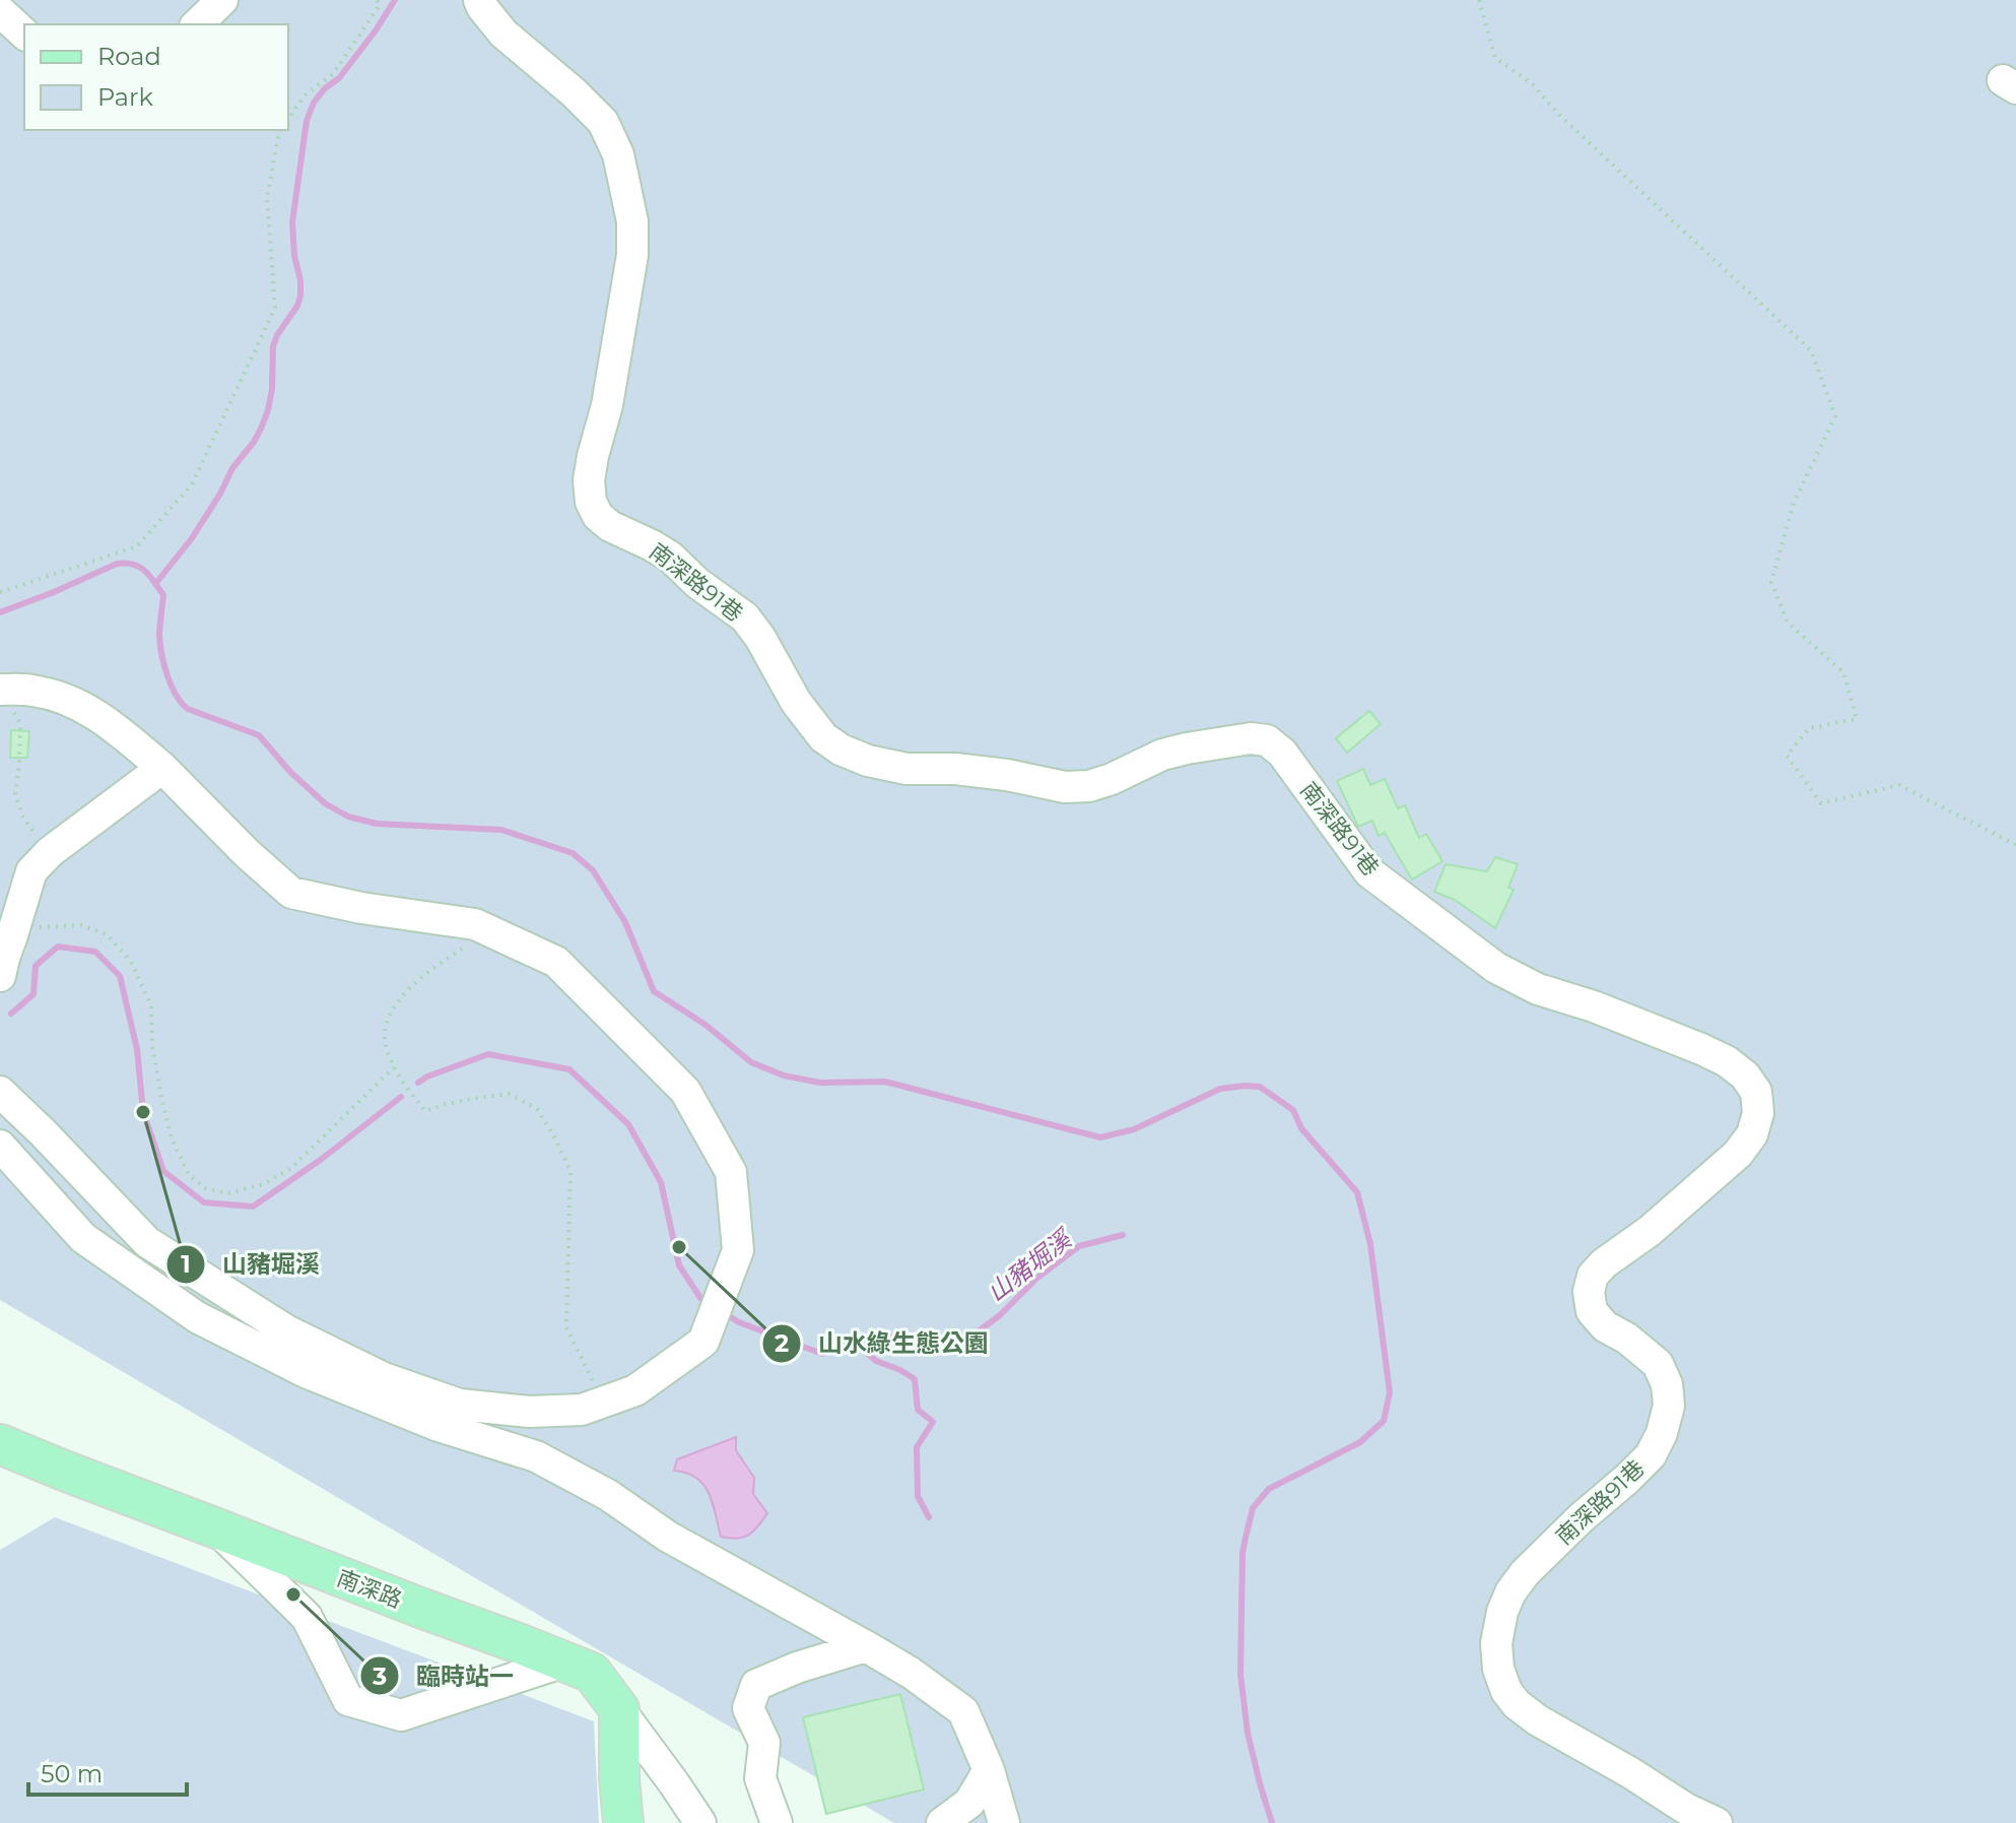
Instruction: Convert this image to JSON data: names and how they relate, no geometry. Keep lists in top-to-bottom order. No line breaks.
{"streets":{"main road":["南深路"],"street":["南深路91巷"]},"water":["山豬堀溪"],"places":["山豬堀溪","山水綠生態公園","臨時站一"],"legend":["Road","Park"],"scale_bar":"50 m"}
